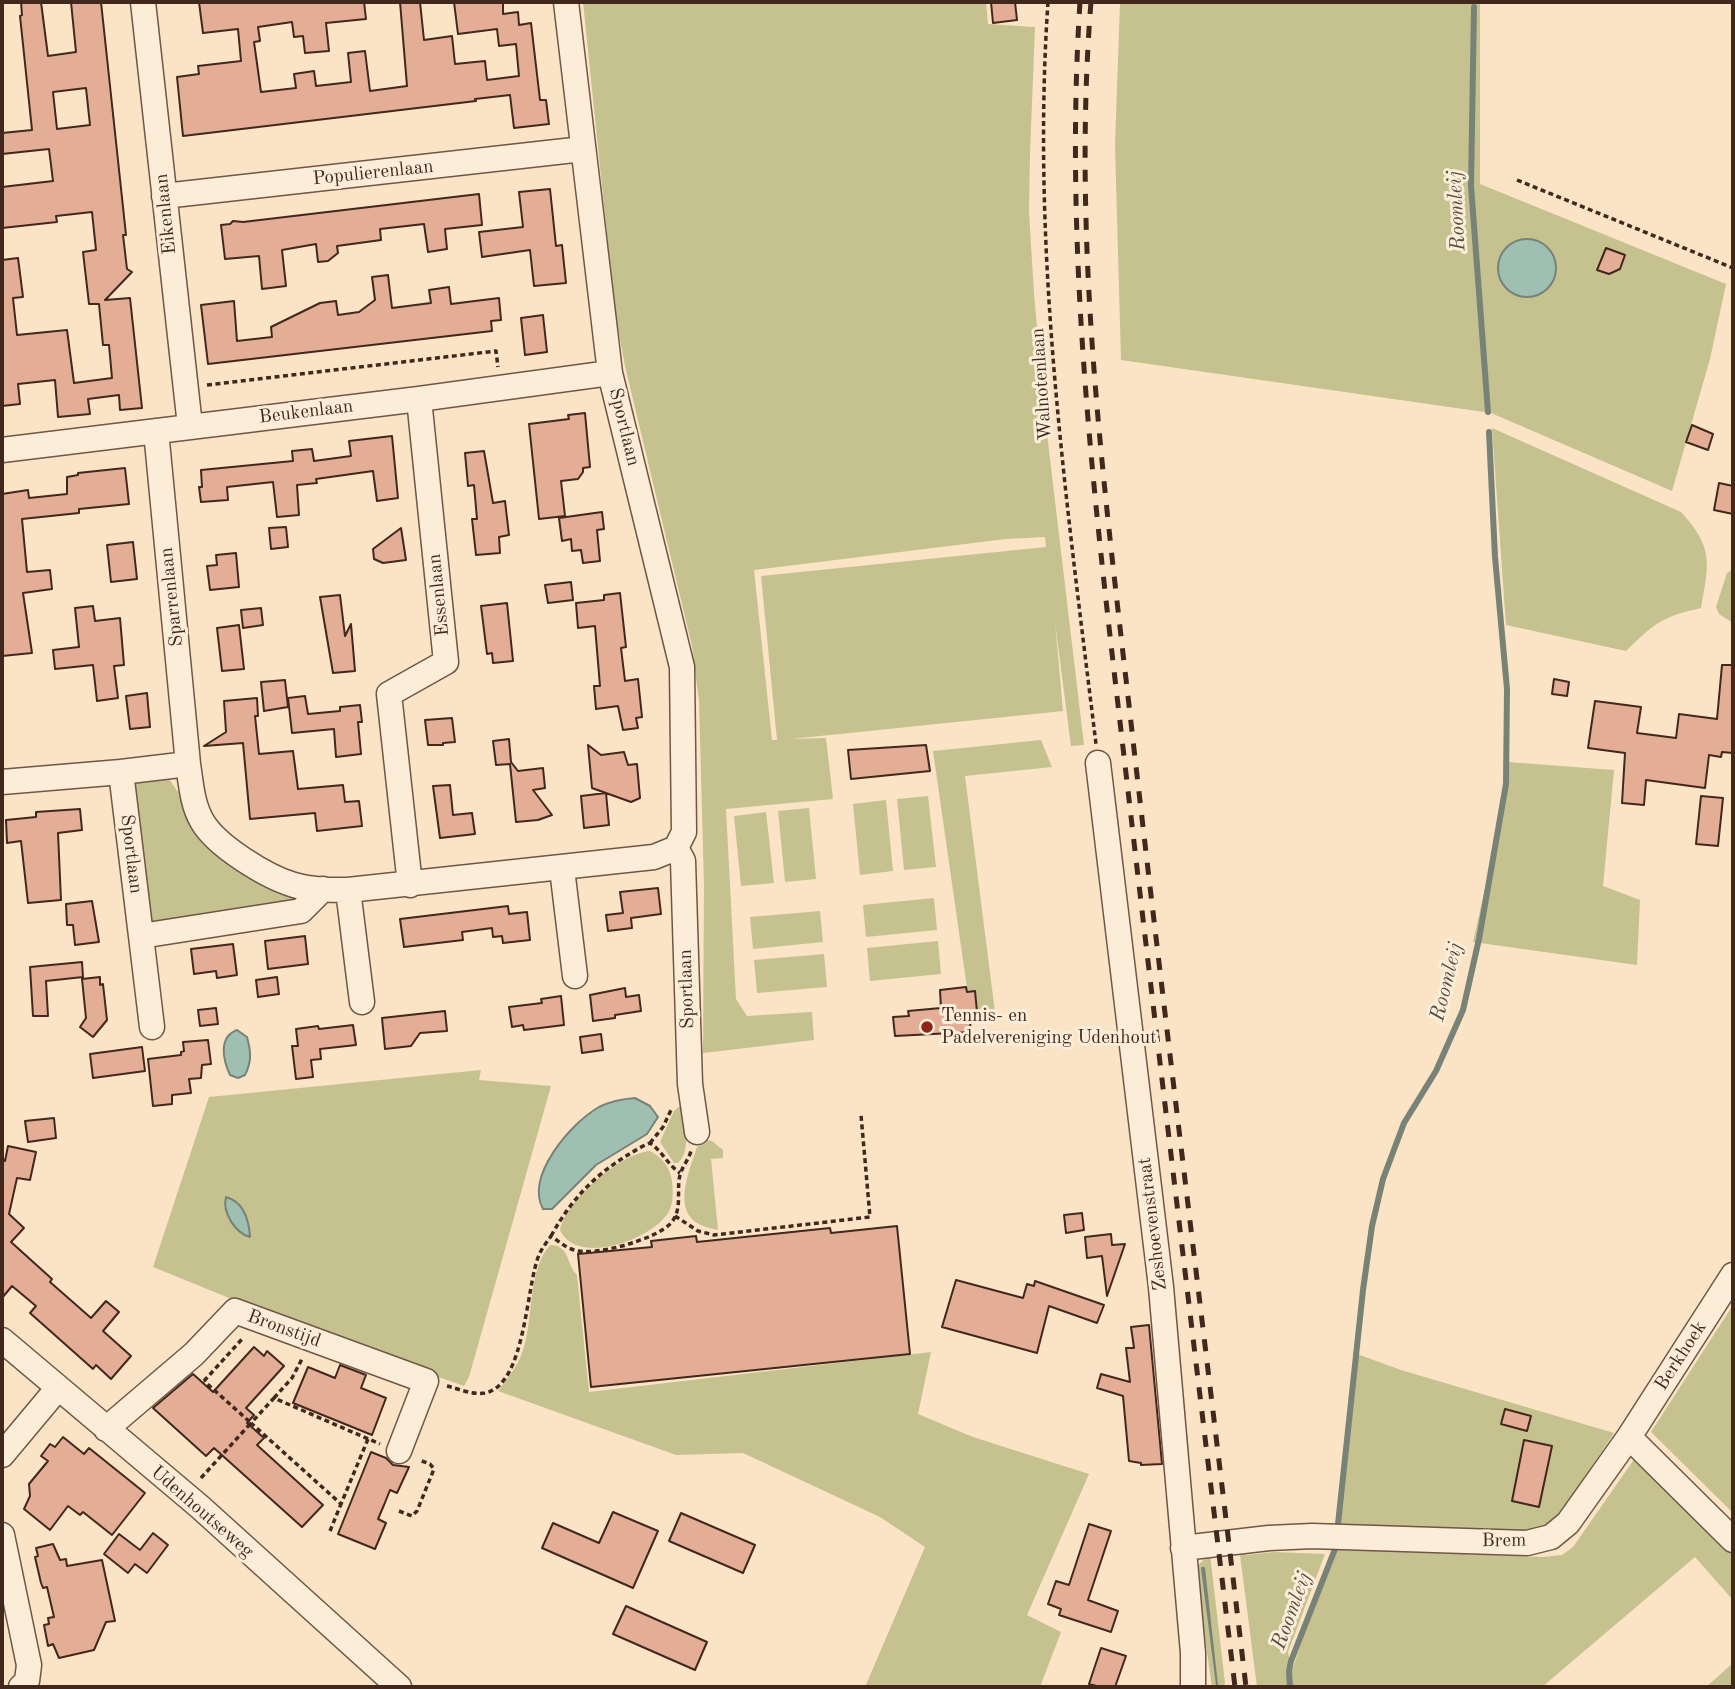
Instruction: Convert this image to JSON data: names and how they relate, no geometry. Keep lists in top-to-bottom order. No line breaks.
{"streets":{"street":["Populierenlaan","Eikenlaan","Beukenlaan","Sportlaan","Essenlaan","Sparrenlaan","Zeshoevenstraat","Bronstijd","Berkhoek","Udenhoutseweg","Brem"],"path":["Walnotenlaan"]},"crossings":[["Populierenlaan","Eikenlaan"],["Populierenlaan","Sportlaan"],["Eikenlaan","Beukenlaan"],["Walnotenlaan","Zeshoevenstraat"],["Beukenlaan","Sportlaan"],["Beukenlaan","Essenlaan"],["Beukenlaan","Sparrenlaan"],["Zeshoevenstraat","Brem"],["Bronstijd","Udenhoutseweg"],["Berkhoek","Brem"]],"water":["Roomleij"],"places":["Tennis- en Padelvereniging Udenhout"]}
